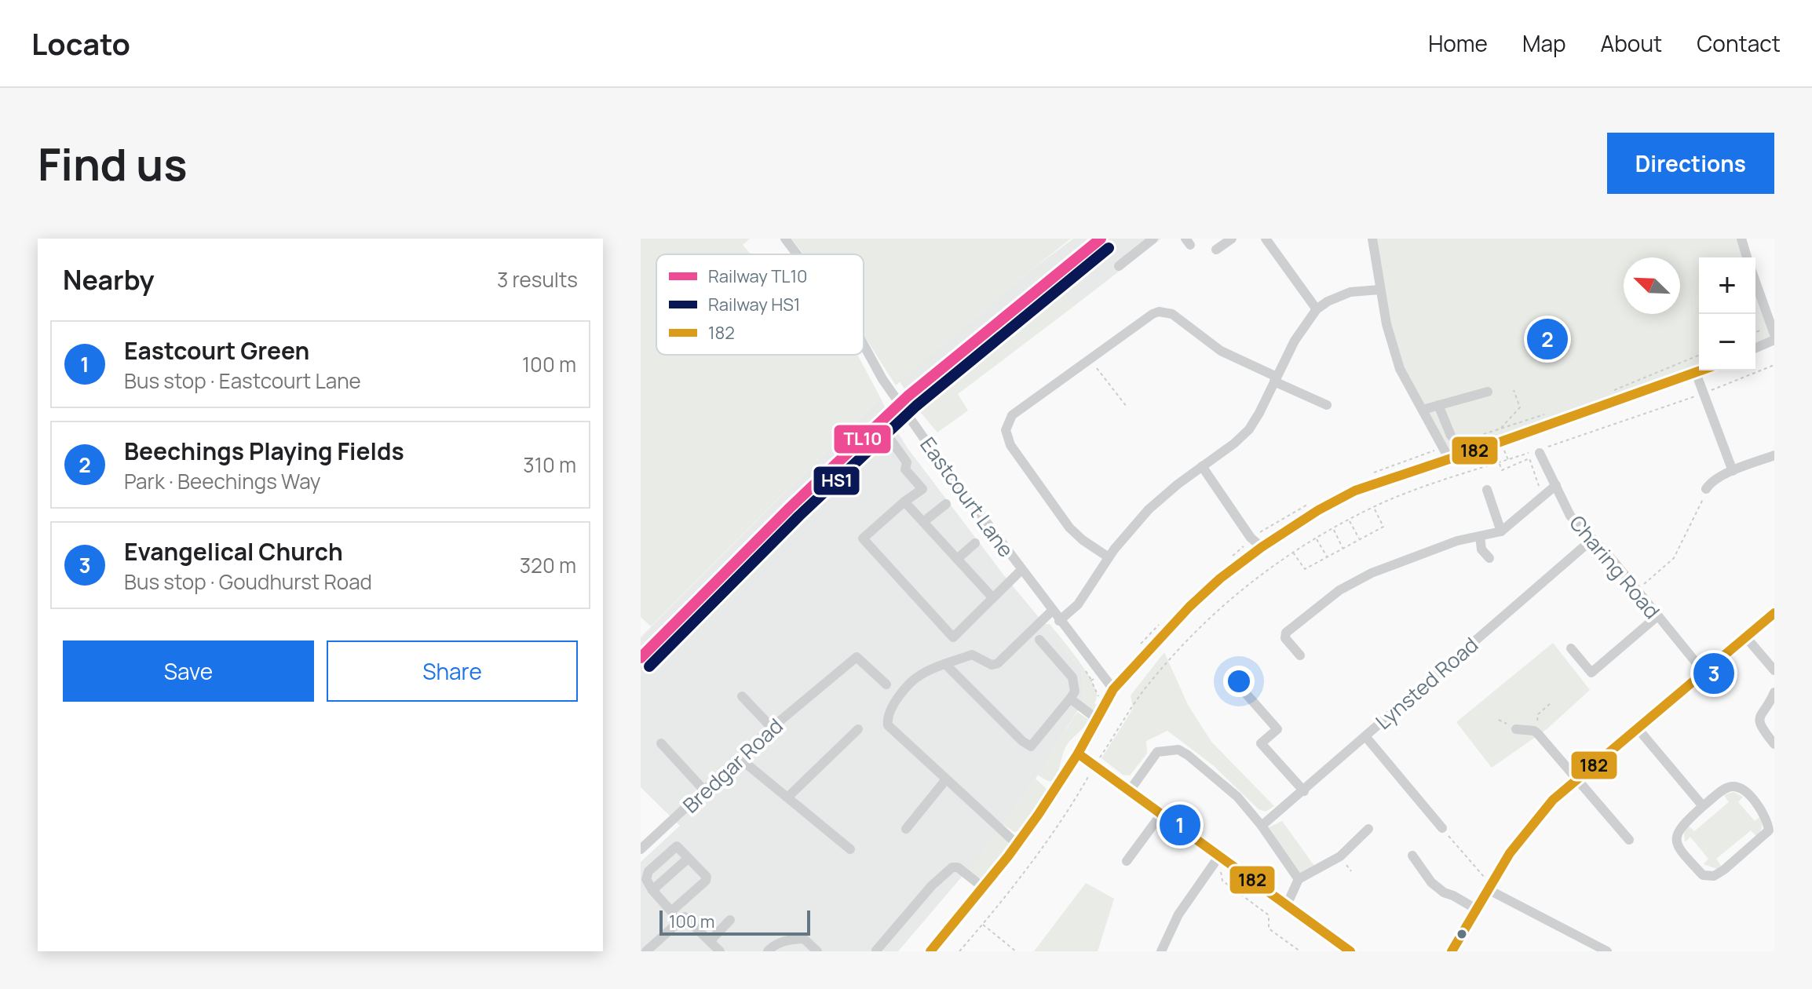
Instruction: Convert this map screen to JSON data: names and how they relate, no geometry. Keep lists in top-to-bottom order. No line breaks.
{"streets":{"street":["Eastcourt Lane","Charing Road","Lynsted Road","Bredgar Road"]},"crossings":[["Charing Road","Lynsted Road"]],"lines":["rail line TL10","rail line HS1","transit line 182"],"legend":["Railway TL10","Railway HS1","182"],"scale_bar":"100 m","north":"top left","page":{"header":"Locato","nav":["Home","Map","About","Contact"],"buttons":["Directions",["Save","Share"]],"title":"Find us","heading":["Nearby","3 results"],"map_buttons":["+","−"],"pins":["2","3","1"],"list":[{"mark":"1","name":"Eastcourt Green","note":"Bus stop · Eastcourt Lane","value":"100 m"},{"mark":"2","name":"Beechings Playing Fields","note":"Park · Beechings Way","value":"310 m"},{"mark":"3","name":"Evangelical Church","note":"Bus stop · Goudhurst Road","value":"320 m"}],"scale":"100 m"}}
